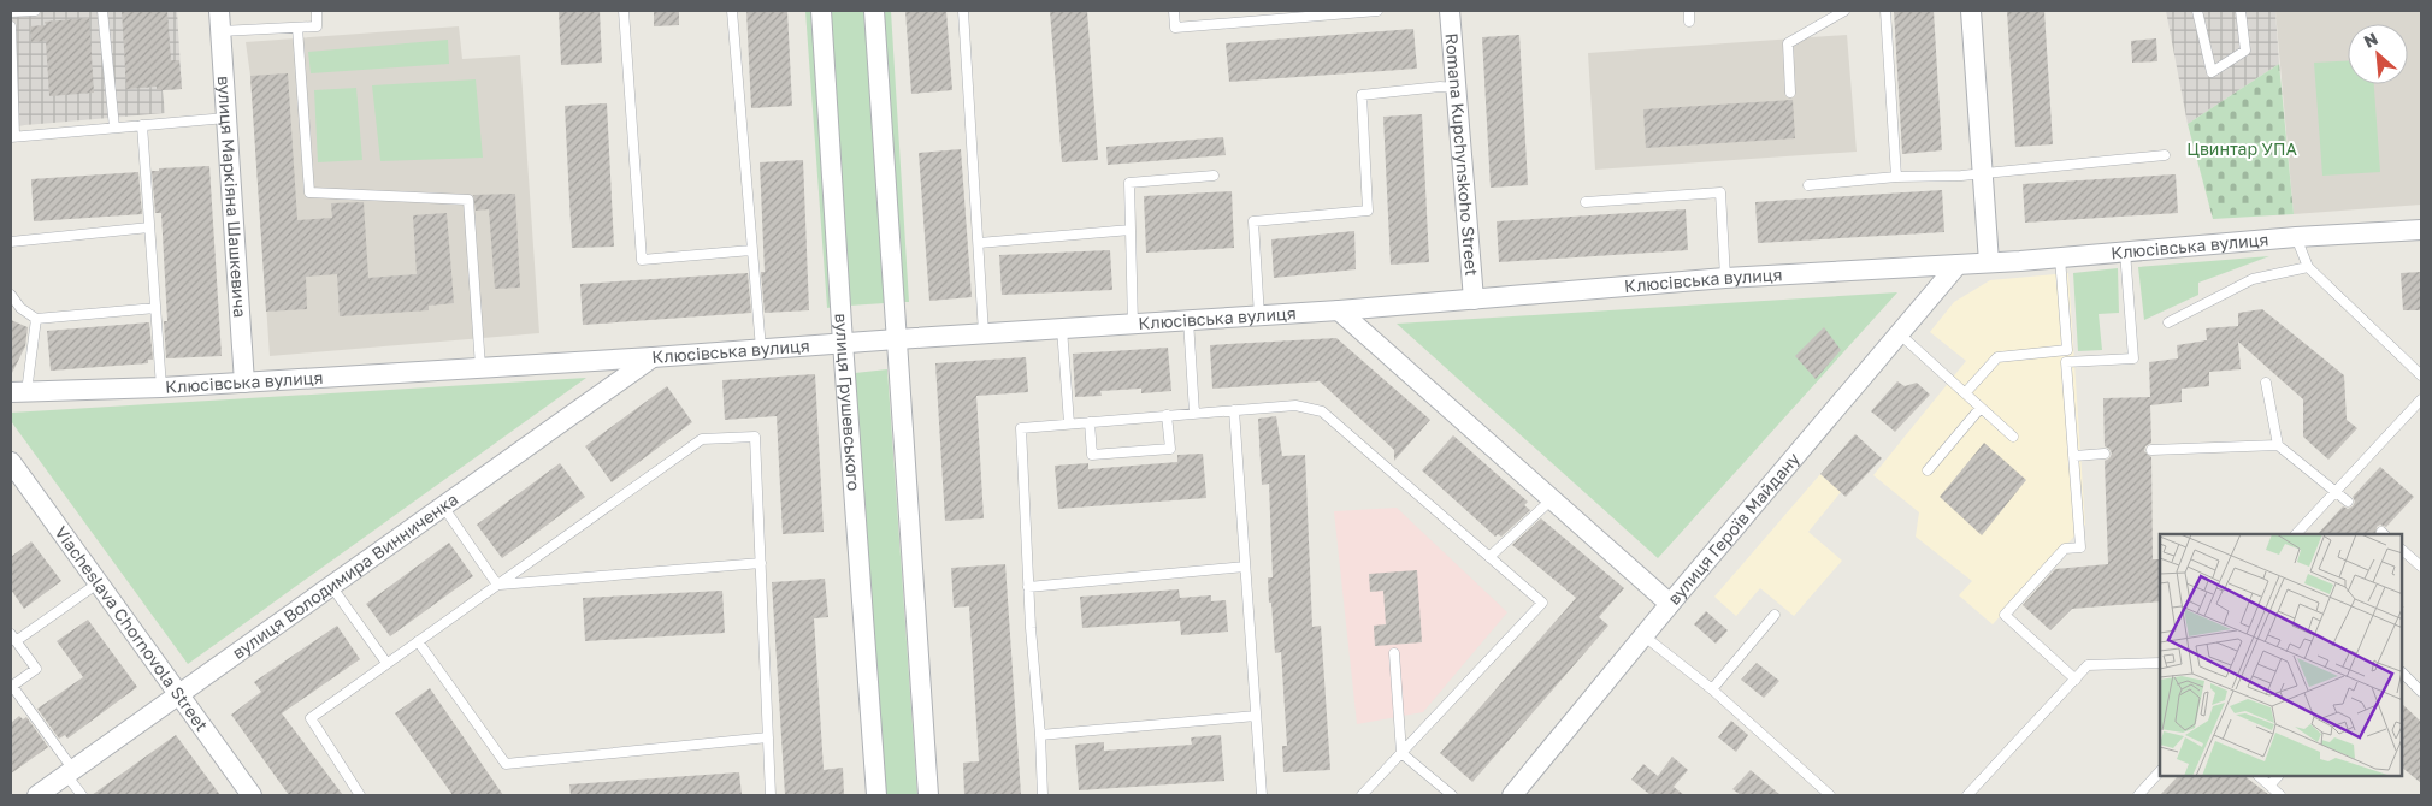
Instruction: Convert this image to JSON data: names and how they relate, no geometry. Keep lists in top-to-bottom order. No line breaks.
{"streets":{"street":["Romana Kupchynskoho Street","вулиця Маркіяна Шашкевича","Клюсівська вулиця","вулиця Грушевського","вулиця Героїв Майдану","вулиця Володимира Винниченка","Viacheslava Chornovola Street"]},"crossings":[["Romana Kupchynskoho Street","Клюсівська вулиця"],["вулиця Маркіяна Шашкевича","Клюсівська вулиця"],["Клюсівська вулиця","вулиця Грушевського"],["Клюсівська вулиця","вулиця Героїв Майдану"],["Клюсівська вулиця","вулиця Володимира Винниченка"],["вулиця Володимира Винниченка","Viacheslava Chornovola Street"]],"parks":["Цвинтар УПА"],"north":"top left"}
